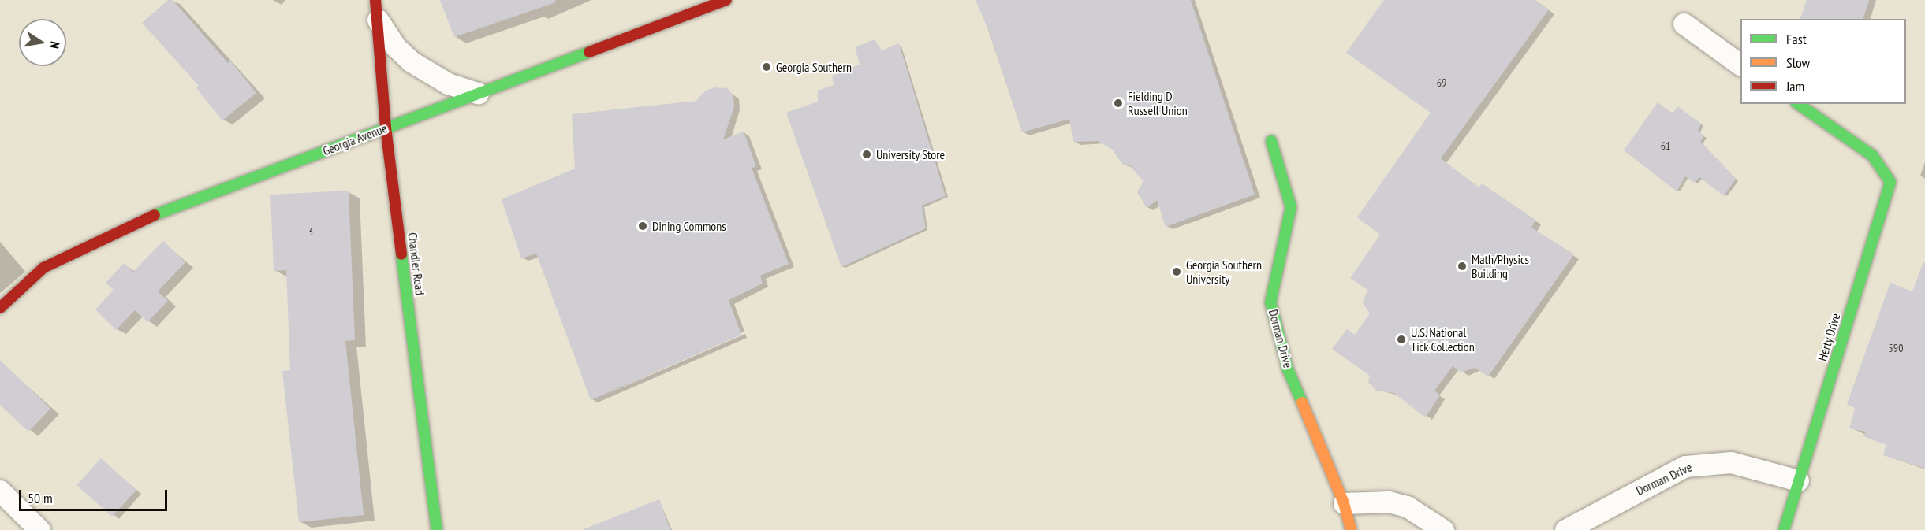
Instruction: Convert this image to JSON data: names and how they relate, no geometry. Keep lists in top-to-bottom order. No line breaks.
{"streets":{"street":["Georgia Avenue","Chandler Road","Herty Drive","Dorman Drive"]},"crossings":[["Georgia Avenue","Chandler Road"],["Herty Drive","Dorman Drive"]],"places":["Georgia Southern","Fielding D Russell Union","University Store","Dining Commons","Math/Physics Building","Georgia Southern University","U.S. National Tick Collection"],"house_numbers":["69","61","3","590"],"legend":["Fast","Slow","Jam"],"scale_bar":"50 m","north":"right"}
